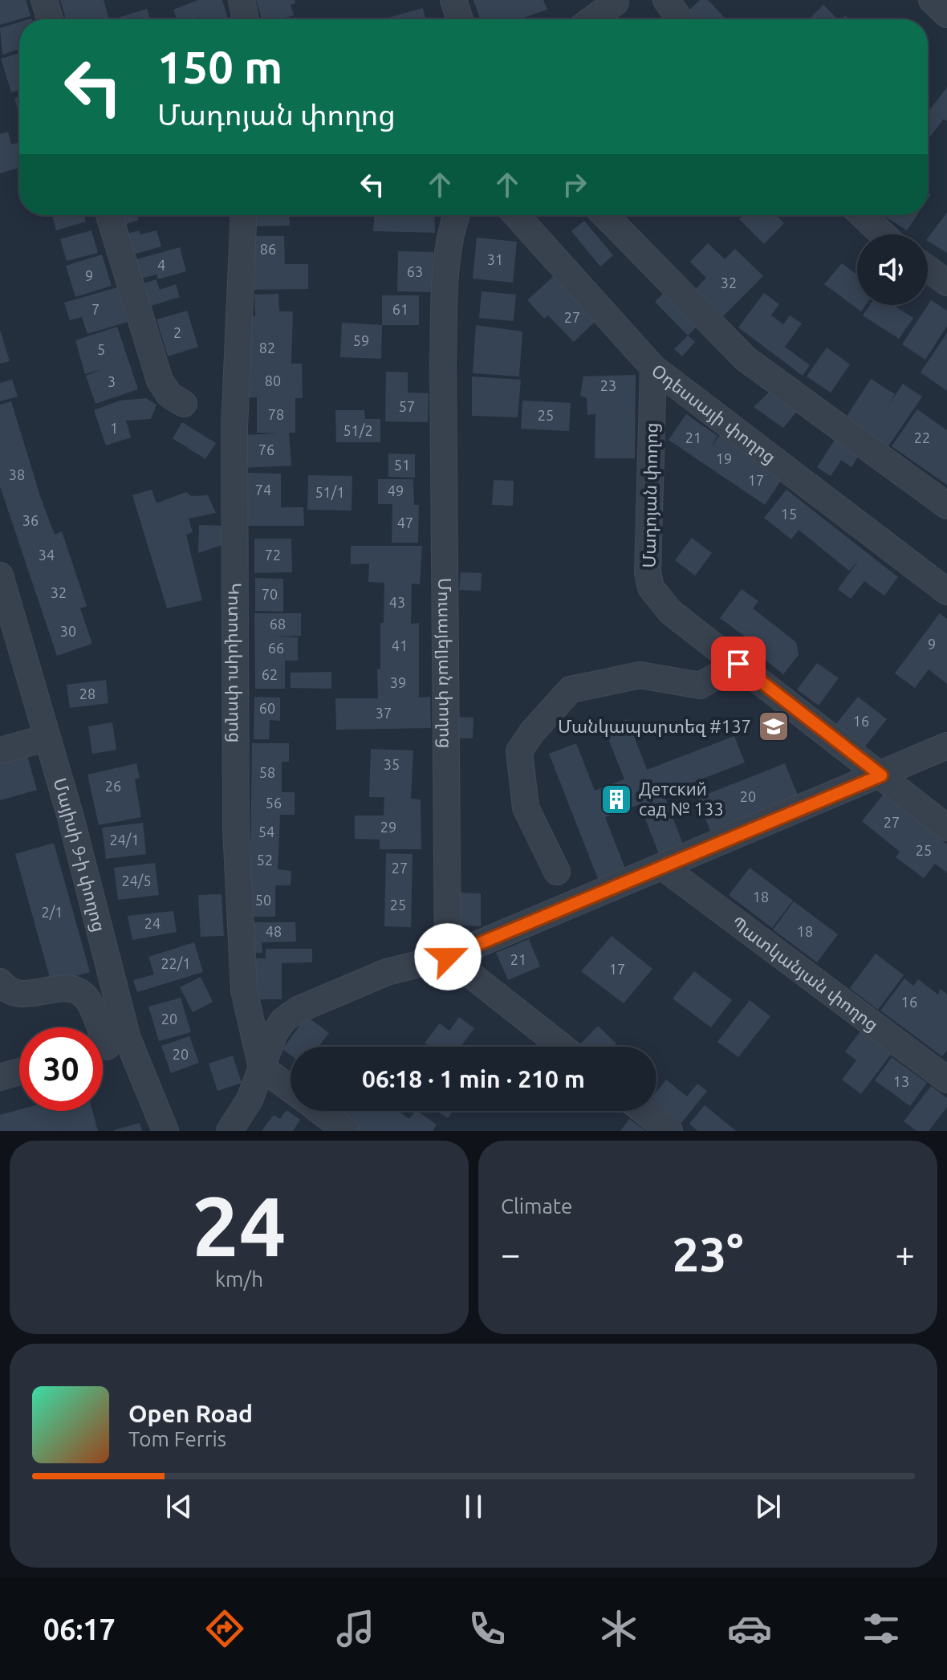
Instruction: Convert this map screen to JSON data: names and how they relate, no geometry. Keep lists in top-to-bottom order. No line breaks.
{"streets":{"street":["Օդեսսայի փողոց","Մադոյան փողոց","Կոտովսկու փողոց","Մուսայելյան փողոց","Մայիսի 9-ի փողոց","Պատկանյան փողոց"]},"crossings":[["Օդեսսայի փողոց","Մադոյան փողոց"]],"places":{"school or university":["Մանկապարտեզ #137"],"building":["Детский сад № 133"]},"house_numbers":["86","31","4","63","9","32","7","61","27","2","59","82","5","80","3","23","57","78","25","1","51/2","21","22","76","19","51","38","17","74","49","51/1","15","36","47","34","72","32","70","43","68","30","9","41","66","62","39","28","60","37","16","35","58","26","20","56","27","29","54","24/1","25","52","27","24/5","18","50","25","2/1","24","48","18","21","22/1","17","16","20","20","13"],"page":{"turn":["150 m","Մադոյան փողոց"],"limit":"30","trip":"06:18 · 1 min · 210 m","tile":[["24","km/h"],"Climate"],"heat":["−","23°","+"],"song":["Open Road","Tom Ferris"],"tabs":"06:17"}}
